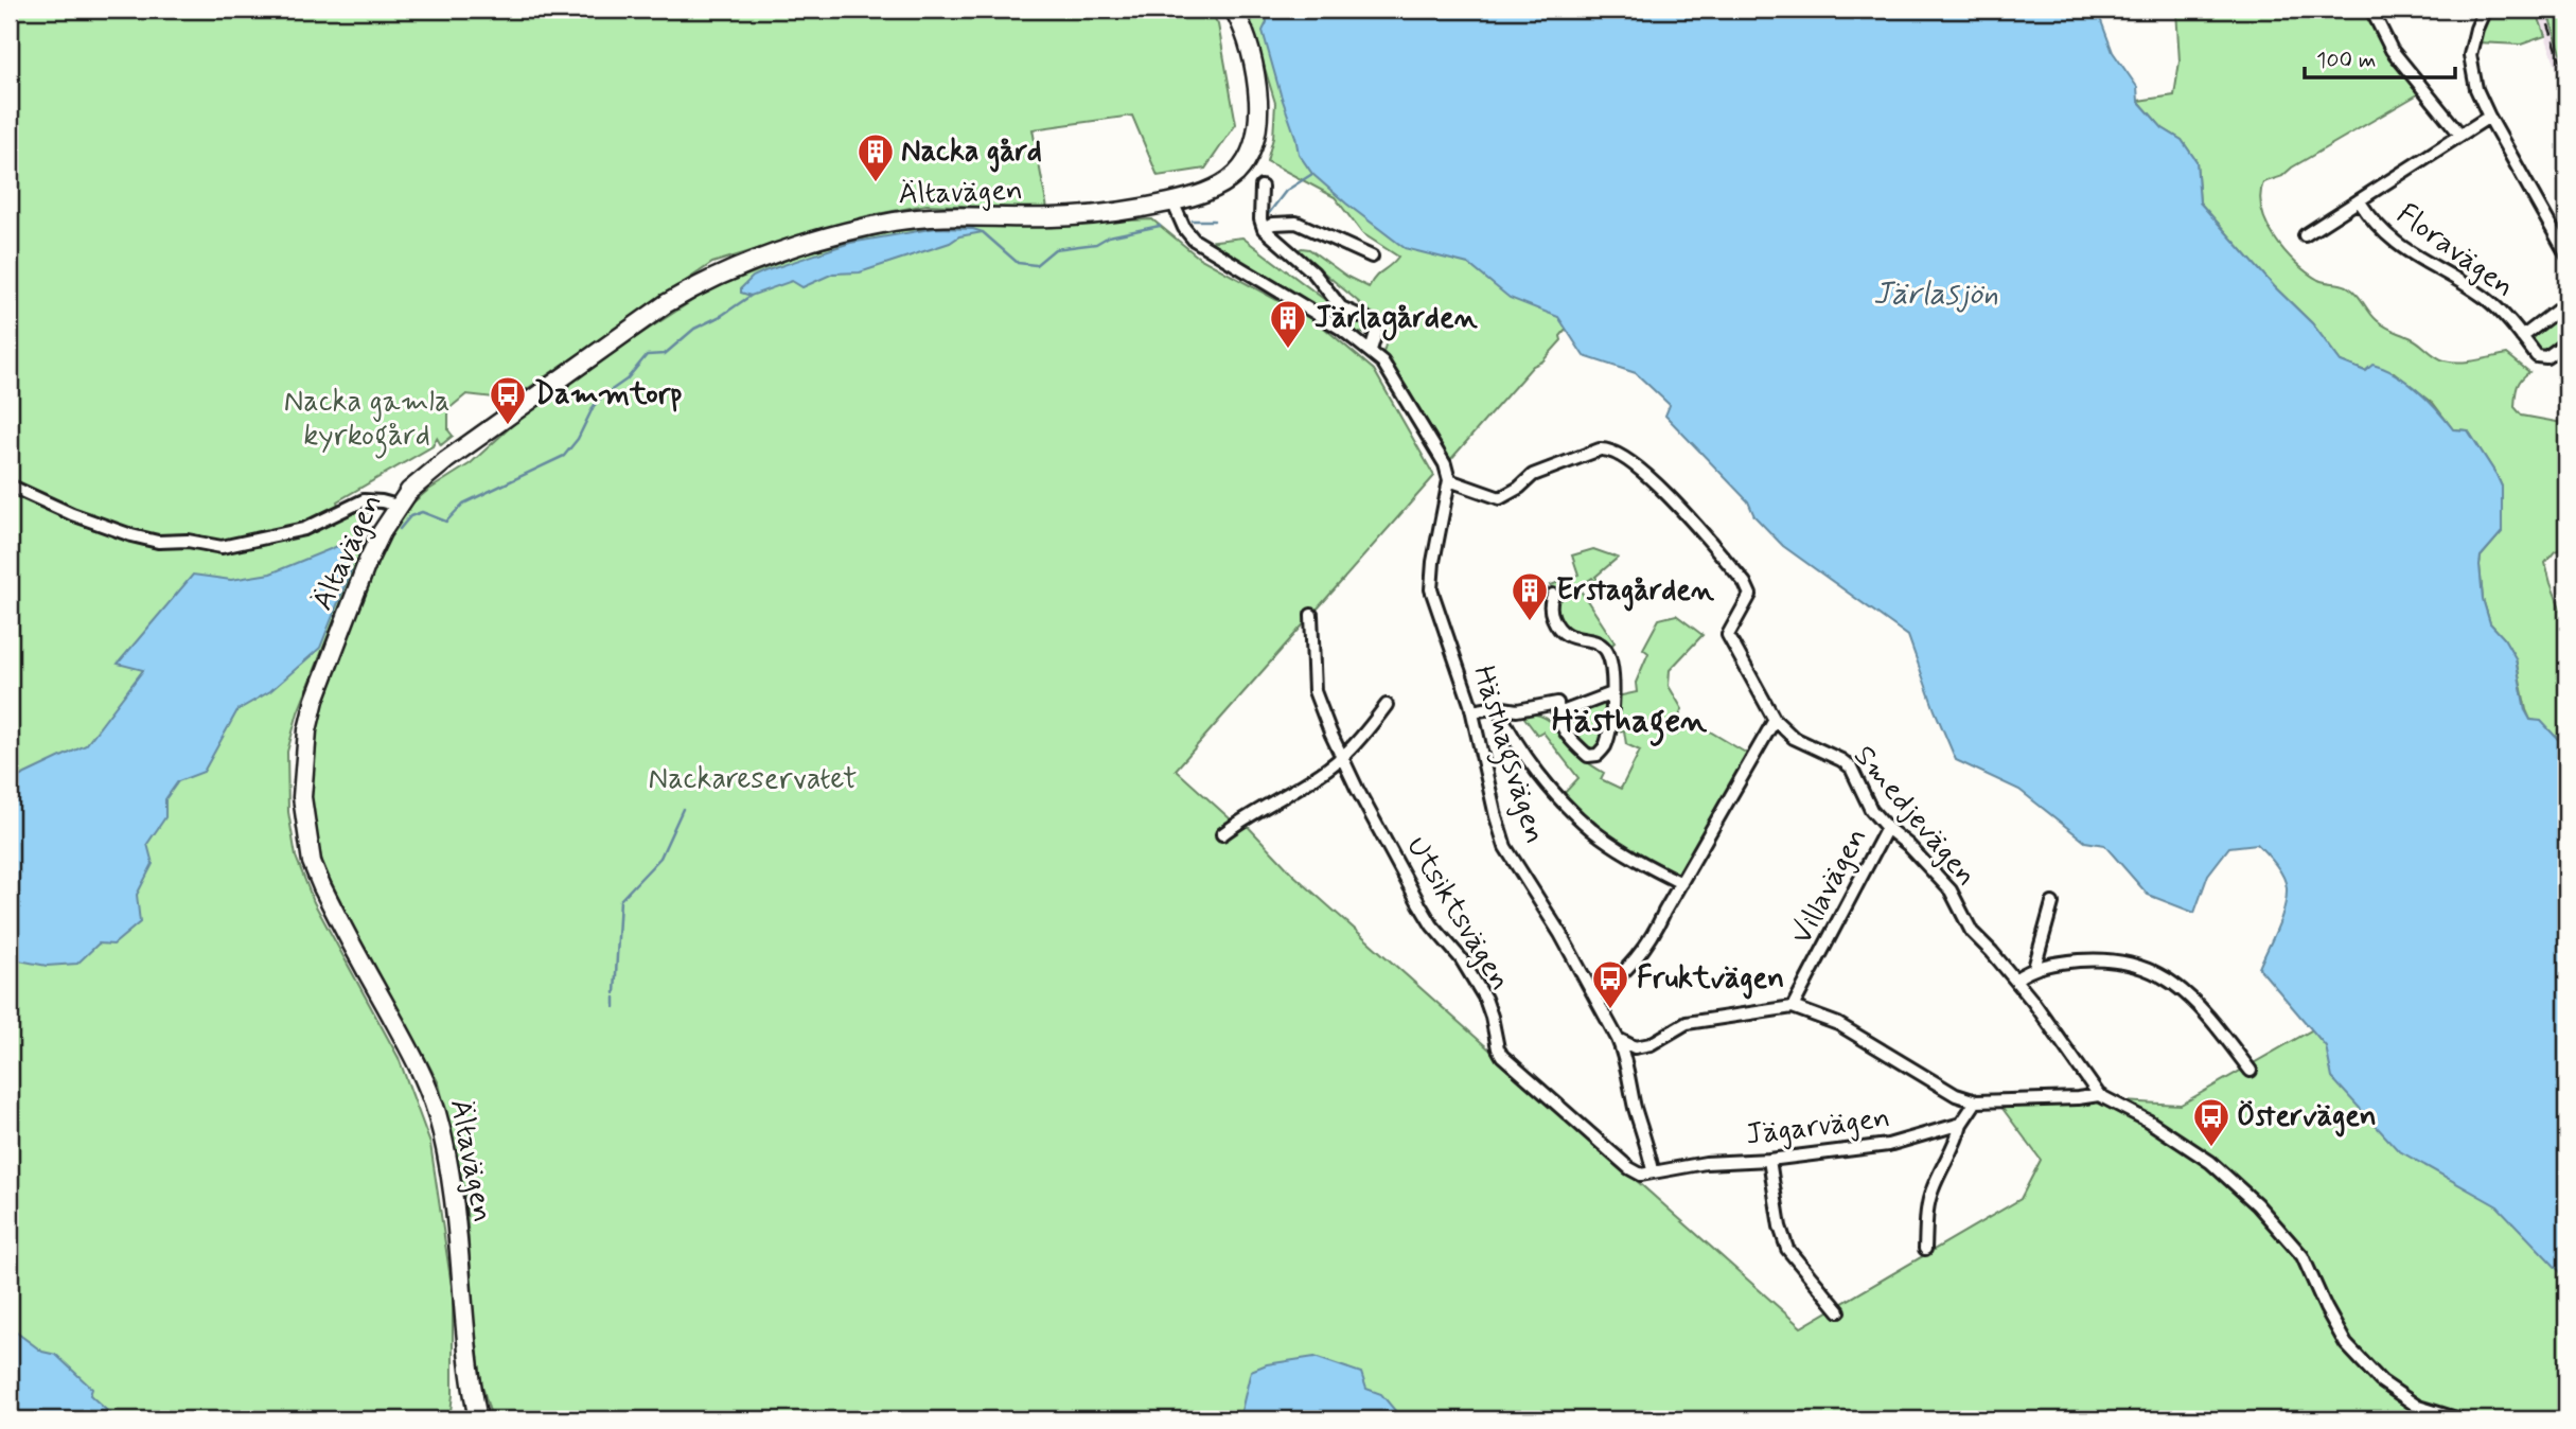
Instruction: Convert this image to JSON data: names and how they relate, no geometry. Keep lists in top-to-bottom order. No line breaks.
{"streets":{"main road":["Ältavägen"],"street":["Floravägen","Hästhagsvägen","Smedjevägen","Villavägen","Utsiktsvägen","Jägarvägen"]},"crossings":[["Hästhagsvägen","Smedjevägen"],["Hästhagsvägen","Utsiktsvägen"],["Hästhagsvägen","Jägarvägen"],["Smedjevägen","Villavägen"],["Utsiktsvägen","Jägarvägen"]],"districts":["Hästhagen"],"water":["Järlasjön"],"parks":["Nacka gamla kyrkogård","Nackareservatet"],"places":{"building":["Nacka gård","Järlagården","Erstagården"],"bus stop":["Dammtorp","Fruktvägen","Östervägen"]},"scale_bar":"100 m"}
